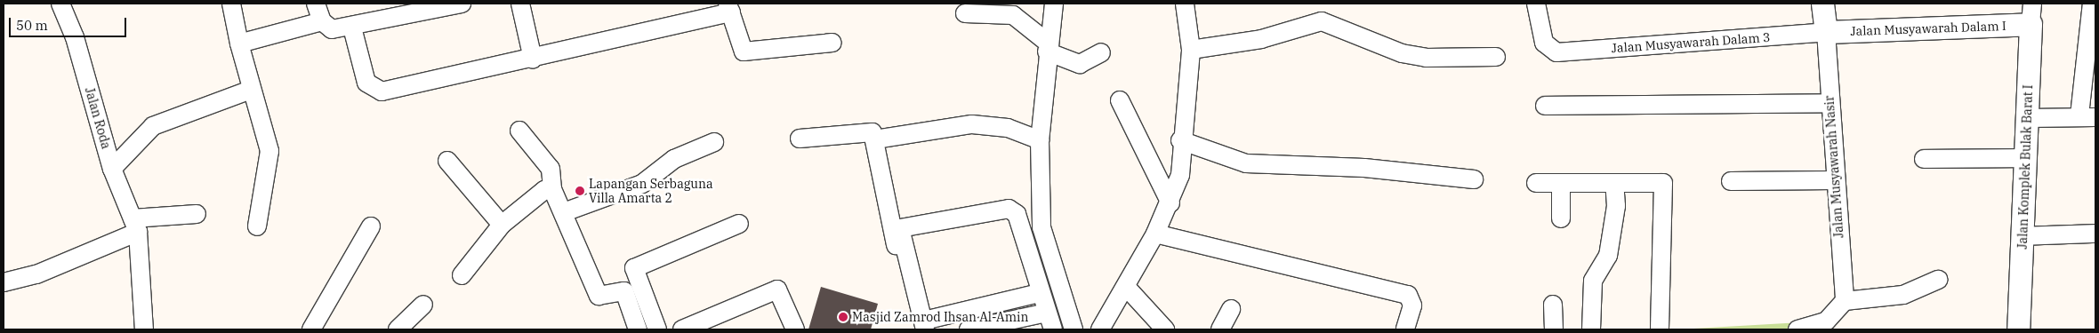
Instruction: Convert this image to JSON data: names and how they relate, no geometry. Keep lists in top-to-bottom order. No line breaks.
{"streets":{"street":["Jalan Musyawarah Dalam I","Jalan Musyawarah Dalam 3","Jalan Roda","Jalan Musyawarah Nasir","Jalan Komplek Bulak Barat I"]},"crossings":[["Jalan Musyawarah Dalam I","Jalan Musyawarah Dalam 3"],["Jalan Musyawarah Dalam I","Jalan Musyawarah Nasir"],["Jalan Musyawarah Dalam I","Jalan Komplek Bulak Barat I"],["Jalan Musyawarah Dalam 3","Jalan Musyawarah Nasir"]],"places":["Lapangan Serbaguna Villa Amarta 2","Masjid Zamrod Ihsan Al-Amin"],"scale_bar":"50 m"}
